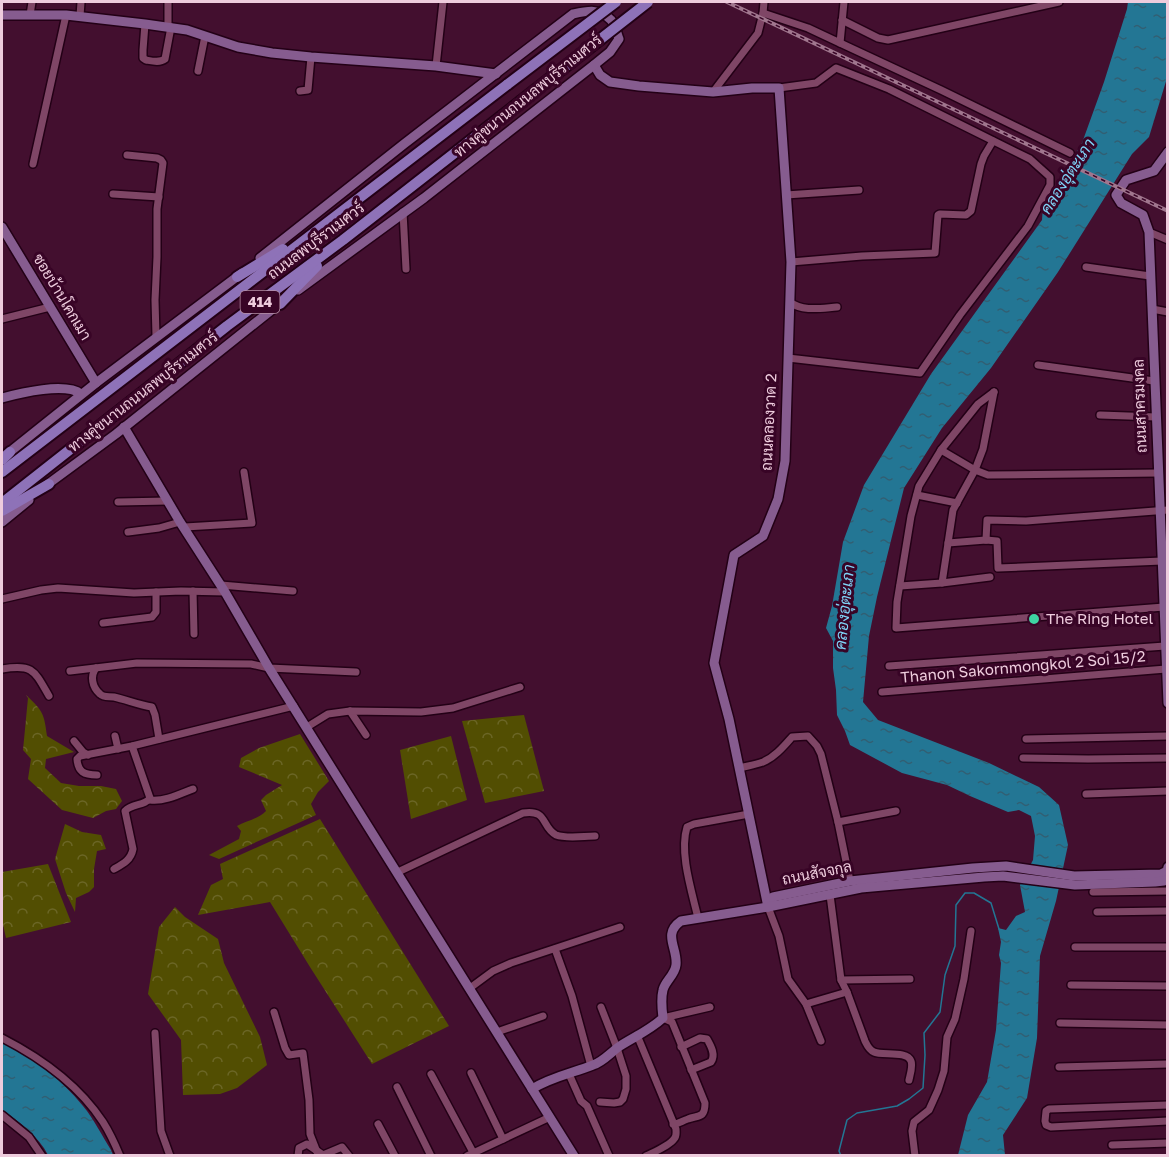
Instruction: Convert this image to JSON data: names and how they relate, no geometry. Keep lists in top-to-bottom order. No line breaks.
{"streets":{"main road":["ถนนลพบุรีราเมศวร์","414"],"street":["ทางคู่ขนานถนนลพบุรีราเมศวร์","ซอยบ้านโคกเมา","ถนนสาครมงคล","ถนนคลองวาด 2","Thanon Sakornmongkol 2 Soi 15/2","ถนนสัจจกุล"]},"crossings":[["ทางคู่ขนานถนนลพบุรีราเมศวร์","ซอยบ้านโคกเมา"],["ถนนสาครมงคล","Thanon Sakornmongkol 2 Soi 15/2"],["ถนนคลองวาด 2","ถนนสัจจกุล"]],"water":["คลองอุ่ตะเภา"],"places":["The Ring Hotel"]}
